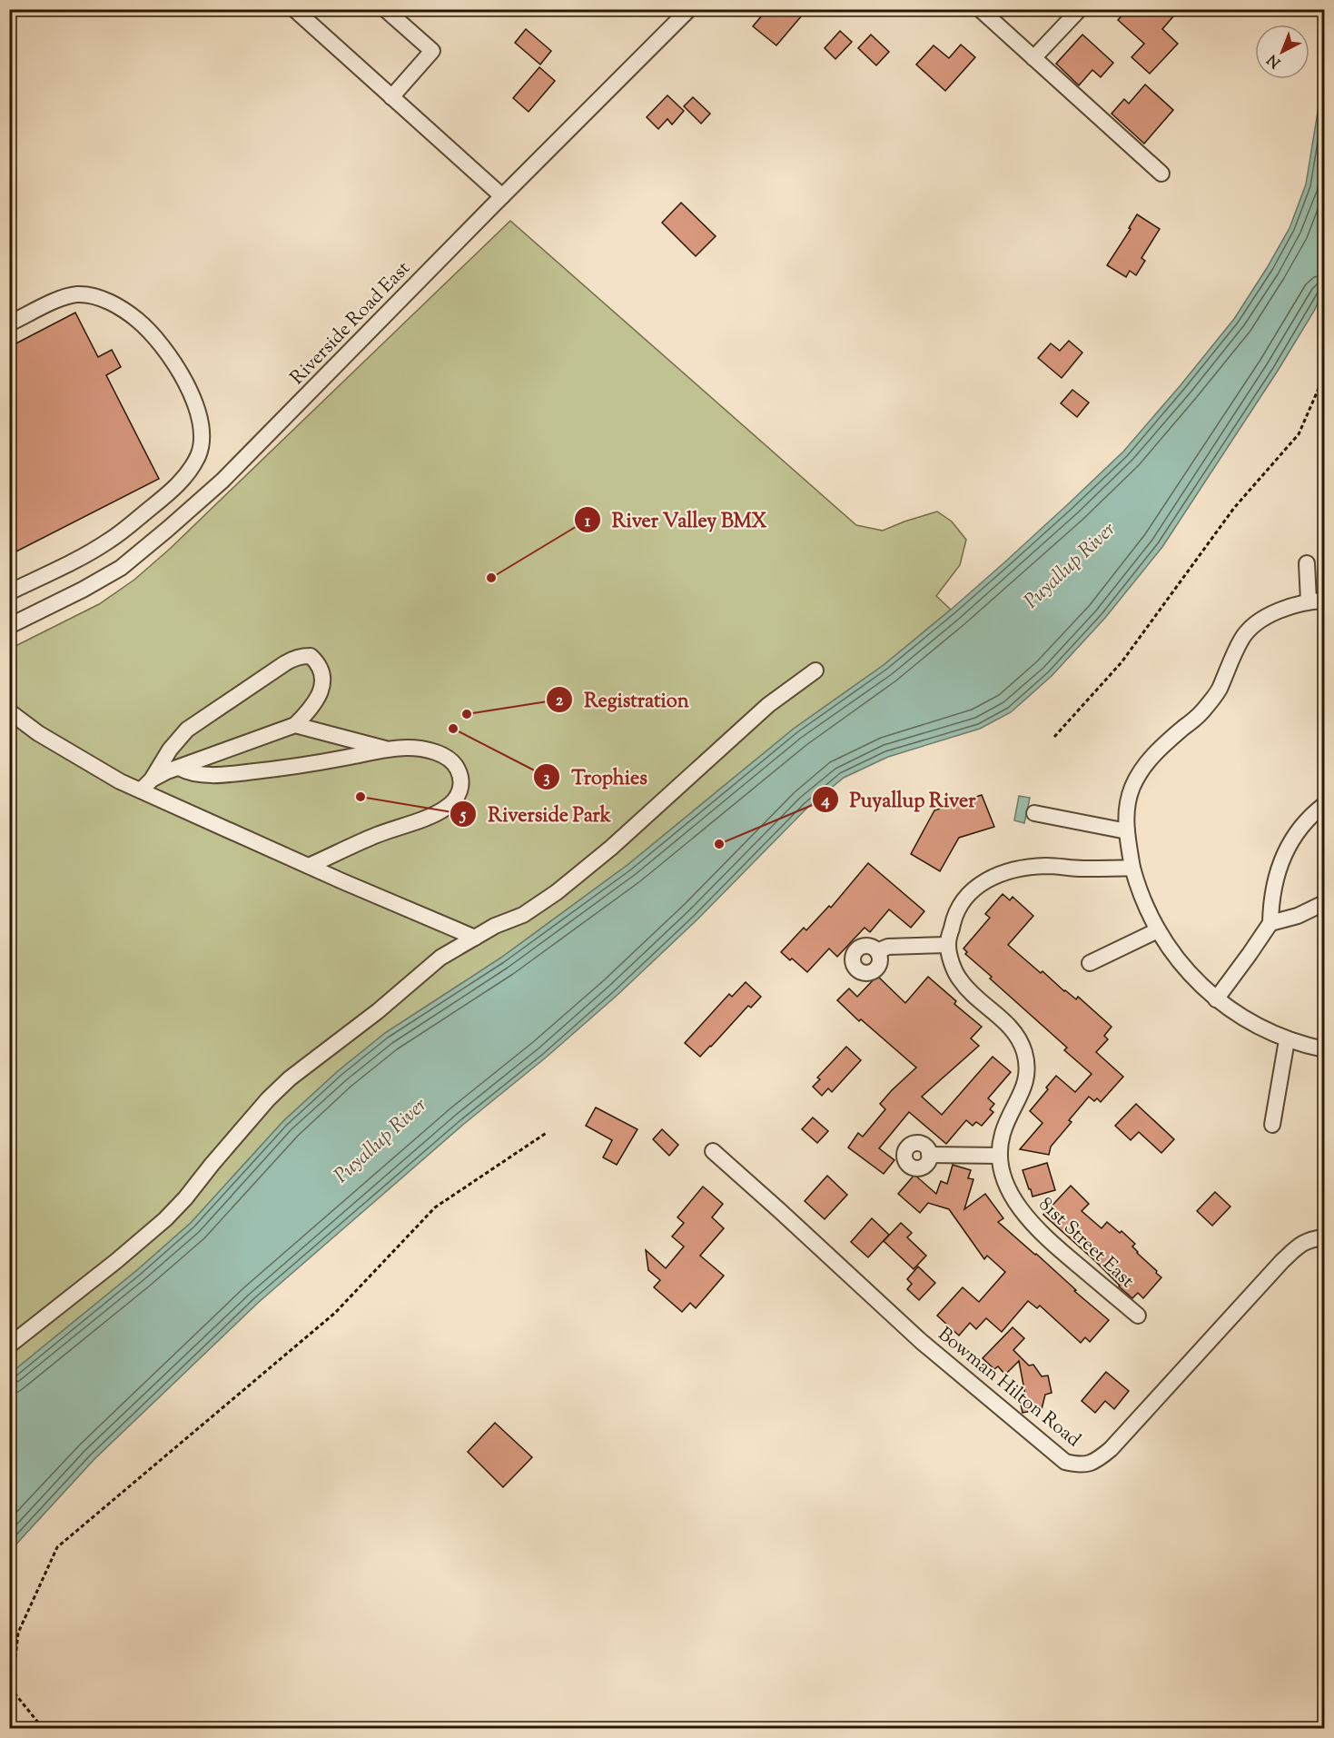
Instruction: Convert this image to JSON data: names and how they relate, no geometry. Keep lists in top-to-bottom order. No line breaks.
{"streets":{"street":["Riverside Road East","81st Street East","Bowman Hilton Road"]},"water":["Puyallup River"],"places":["River Valley BMX","Registration","Trophies","Riverside Park","Puyallup River"],"north":"bottom left"}
